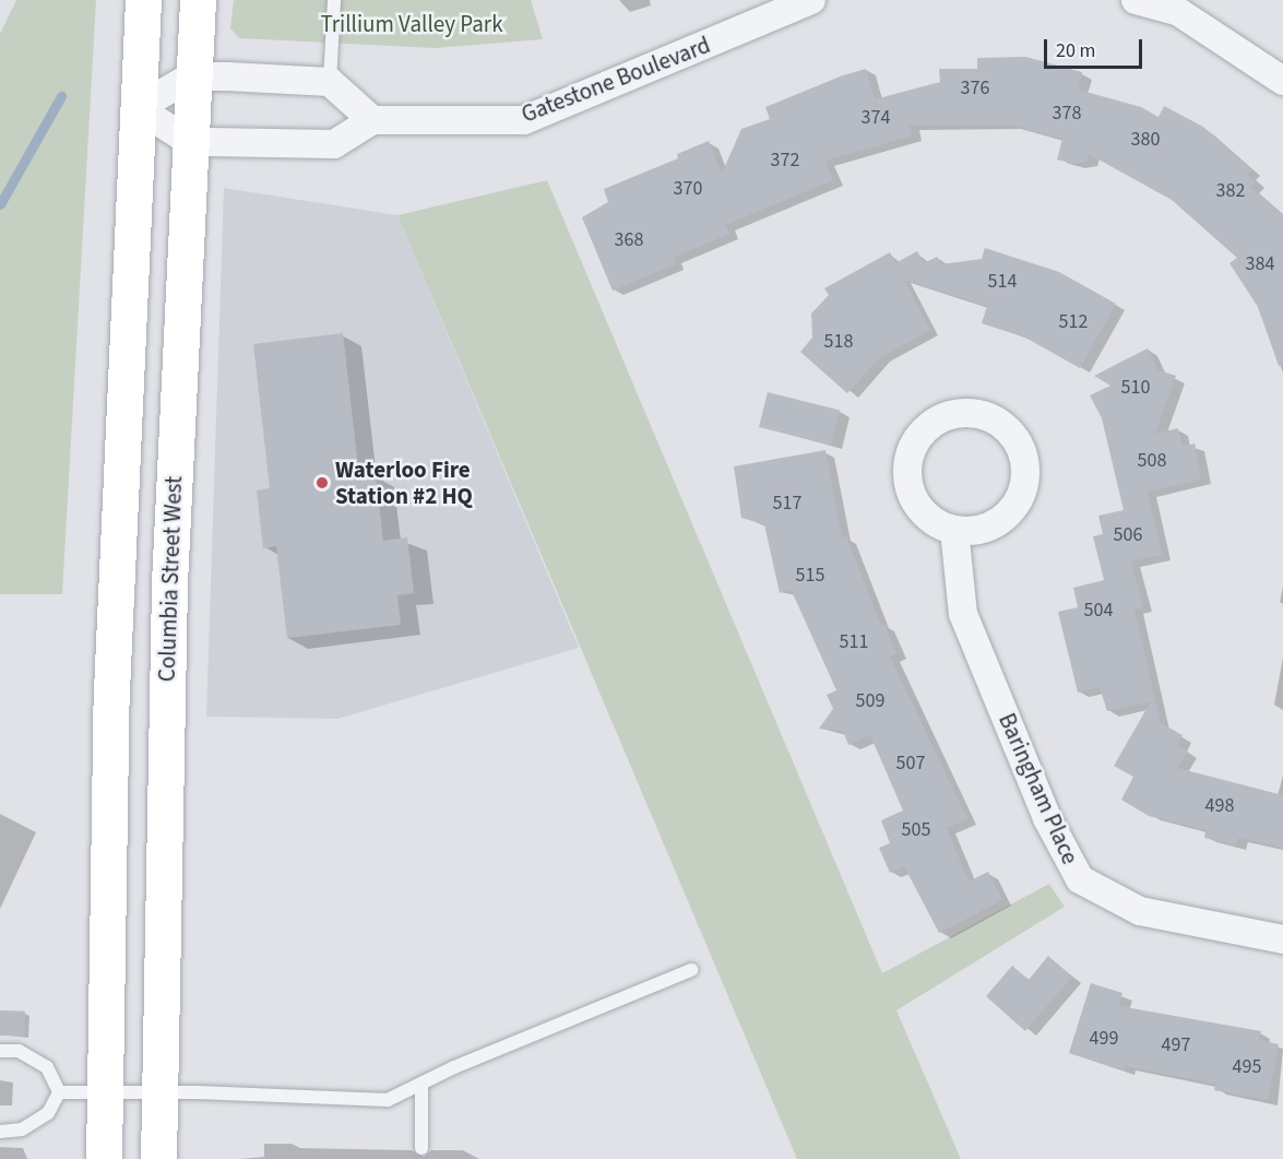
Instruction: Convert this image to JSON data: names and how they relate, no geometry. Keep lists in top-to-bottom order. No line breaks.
{"streets":{"main road":["Columbia Street West"],"street":["Gatestone Boulevard","Baringham Place"]},"parks":["Trillium Valley Park"],"places":["Waterloo Fire Station #2 HQ"],"house_numbers":["376","378","374","380","372","370","382","368","384","514","512","518","510","508","517","506","515","504","511","509","507","498","505","499","497","495"],"scale_bar":"20 m"}
